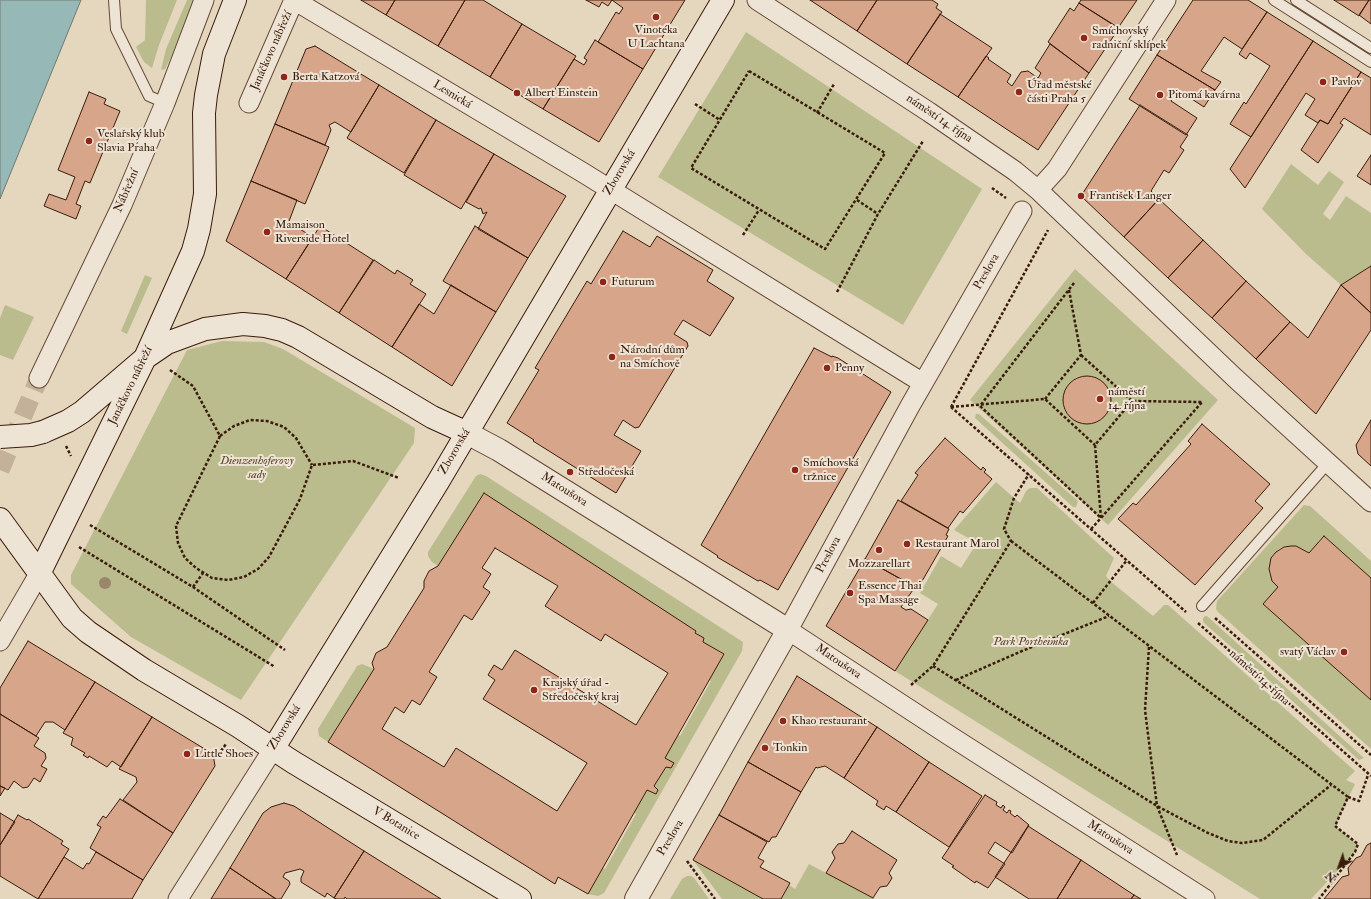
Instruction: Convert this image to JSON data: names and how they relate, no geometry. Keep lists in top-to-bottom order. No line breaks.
{"streets":{"main road":["Janáčkovo nábřeží","Zborovská","Preslova","Matoušova","V Botanice"],"street":["Lesnická","náměstí 14. října","Nábřežní"]},"crossings":[["Janáčkovo nábřeží","Lesnická"],["Lesnická","Zborovská"],["Zborovská","Matoušova"],["Zborovská","V Botanice"],["Preslova","Matoušova"]],"parks":["Dienzenhoferovy sady","Park Portheimka"],"places":["Vinotéka U Lachtana","Smíchovský radniční sklípek","Berta Katzová","Pavlov","Úřad městské části Praha 5","Albert Einstein","Pitomá kavárna","Veslařský klub Slavia Praha","František Langer","Mamaison Riverside Hotel","Futurum","Národní dům na Smíchově","Penny","náměstí 14. října","Smíchovská tržnice","Středočeská","Restaurant Marol","Mozzarellart","Essence Thai Spa Massage","svatý Václav","Krajský úřad - Středočeský kraj","Khao restaurant","Tonkin","Little Shoes"],"north":"bottom left"}
